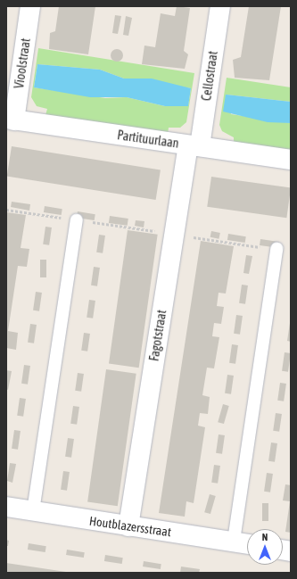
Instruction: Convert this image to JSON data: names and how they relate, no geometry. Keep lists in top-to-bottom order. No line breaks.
{"streets":{"street":["Vioolstraat","Cellostraat","Partituurlaan","Fagotstraat","Houtblazersstraat"]},"crossings":[["Vioolstraat","Partituurlaan"],["Cellostraat","Partituurlaan"],["Cellostraat","Fagotstraat"],["Partituurlaan","Fagotstraat"],["Fagotstraat","Houtblazersstraat"]],"north":"top"}
